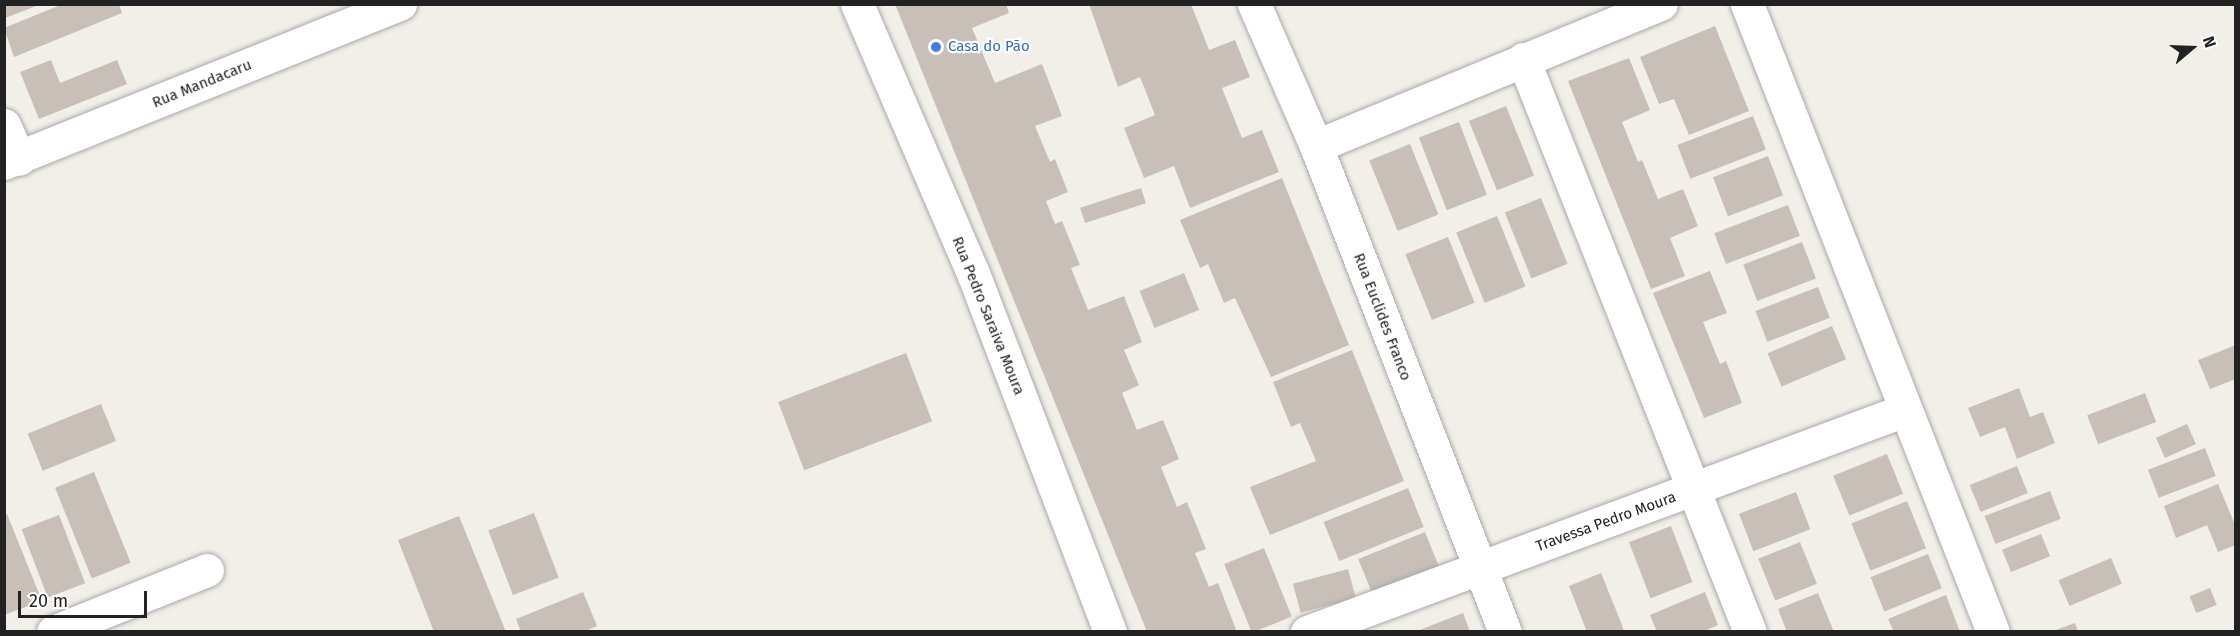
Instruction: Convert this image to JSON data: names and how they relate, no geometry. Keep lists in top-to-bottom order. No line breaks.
{"streets":{"street":["Rua Mandacaru","Rua Pedro Saraiva Moura","Rua Euclides Franco","Travessa Pedro Moura"]},"crossings":[["Rua Euclides Franco","Travessa Pedro Moura"]],"places":["Casa do Pão"],"scale_bar":"20 m","north":"right"}
